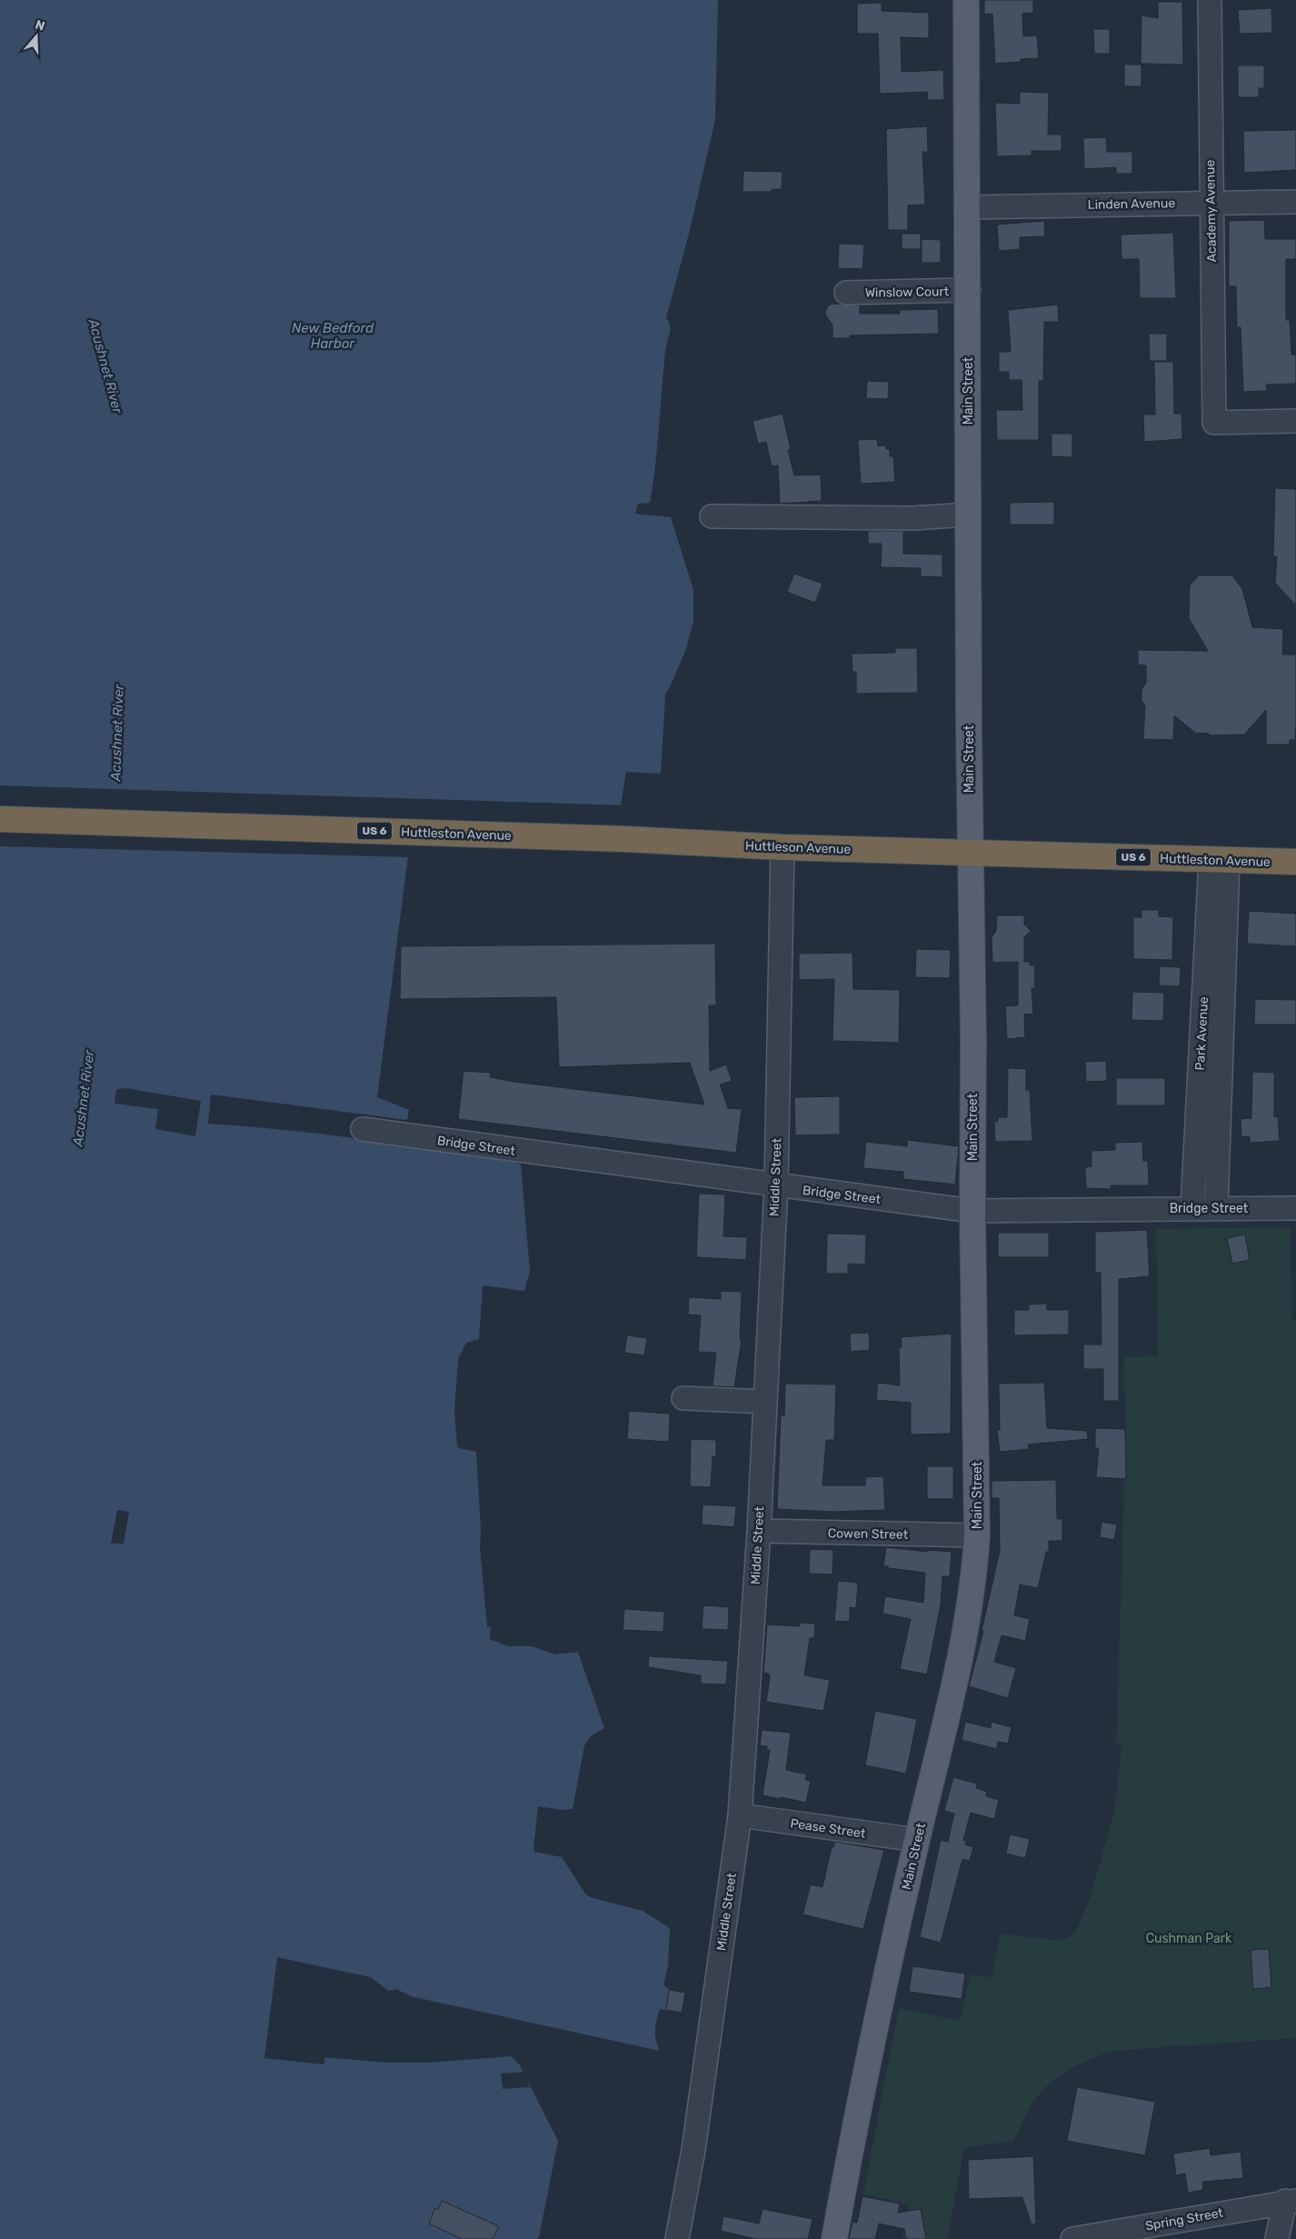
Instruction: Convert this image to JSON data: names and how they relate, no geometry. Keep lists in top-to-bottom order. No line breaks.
{"streets":{"highway":["US 6","Huttleston Avenue","Huttleson Avenue"],"main road":["Main Street"],"street":["Linden Avenue","Academy Avenue","Winslow Court","Park Avenue","Bridge Street","Middle Street","Cowen Street","Pease Street","Spring Street"]},"crossings":[["Linden Avenue","Academy Avenue"],["Linden Avenue","Main Street"],["Winslow Court","Main Street"],["Main Street","Huttleston Avenue"],["Main Street","Huttleson Avenue"],["Main Street","Bridge Street"],["Main Street","Cowen Street"],["Main Street","Pease Street"],["Huttleston Avenue","Huttleson Avenue"],["Huttleston Avenue","Park Avenue"],["Huttleson Avenue","Middle Street"],["Park Avenue","Bridge Street"],["Bridge Street","Middle Street"],["Middle Street","Cowen Street"],["Middle Street","Pease Street"]],"water":["New Bedford Harbor","Acushnet River"],"parks":["Cushman Park"],"north":"top"}
